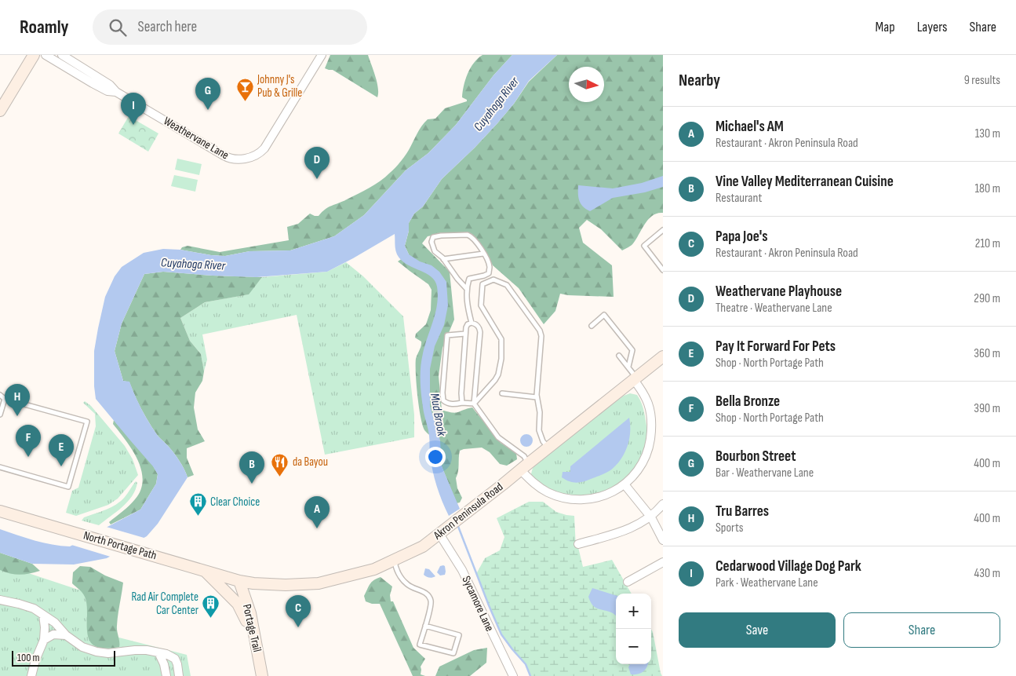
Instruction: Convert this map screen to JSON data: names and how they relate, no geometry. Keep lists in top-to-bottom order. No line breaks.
{"streets":{"main road":["Akron Peninsula Road","North Portage Path","Portage Trail"],"street":["Weathervane Lane","Sycamore Lane"]},"crossings":[["Akron Peninsula Road","North Portage Path"],["Akron Peninsula Road","Sycamore Lane"],["Akron Peninsula Road","Portage Trail"],["North Portage Path","Portage Trail"]],"water":["Cuyahoga River","Mud Brook"],"places":{"bar":["Johnny J's Pub & Grille"],"restaurant":["da Bayou"],"building":["Clear Choice","Rad Air Complete Car Center"]},"scale_bar":"100 m","north":"right","page":{"header":"Roamly","search":"Search here","nav":["Map","Layers","Share"],"heading":["Nearby","9 results"],"pins":["G","I","D","H","F","E","B","A","C"],"list":[{"mark":"A","name":"Michael's AM","note":"Restaurant · Akron Peninsula Road","value":"130 m"},{"mark":"B","name":"Vine Valley Mediterranean Cuisine","note":"Restaurant","value":"180 m"},{"mark":"C","name":"Papa Joe's","note":"Restaurant · Akron Peninsula Road","value":"210 m"},{"mark":"D","name":"Weathervane Playhouse","note":"Theatre · Weathervane Lane","value":"290 m"},{"mark":"E","name":"Pay It Forward For Pets","note":"Shop · North Portage Path","value":"360 m"},{"mark":"F","name":"Bella Bronze","note":"Shop · North Portage Path","value":"390 m"},{"mark":"G","name":"Bourbon Street","note":"Bar · Weathervane Lane","value":"400 m"},{"mark":"H","name":"Tru Barres","note":"Sports","value":"400 m"},{"mark":"I","name":"Cedarwood Village Dog Park","note":"Park · Weathervane Lane","value":"430 m"}],"map_buttons":["+","−"],"buttons":["Save","Share"],"scale":"100 m"}}
